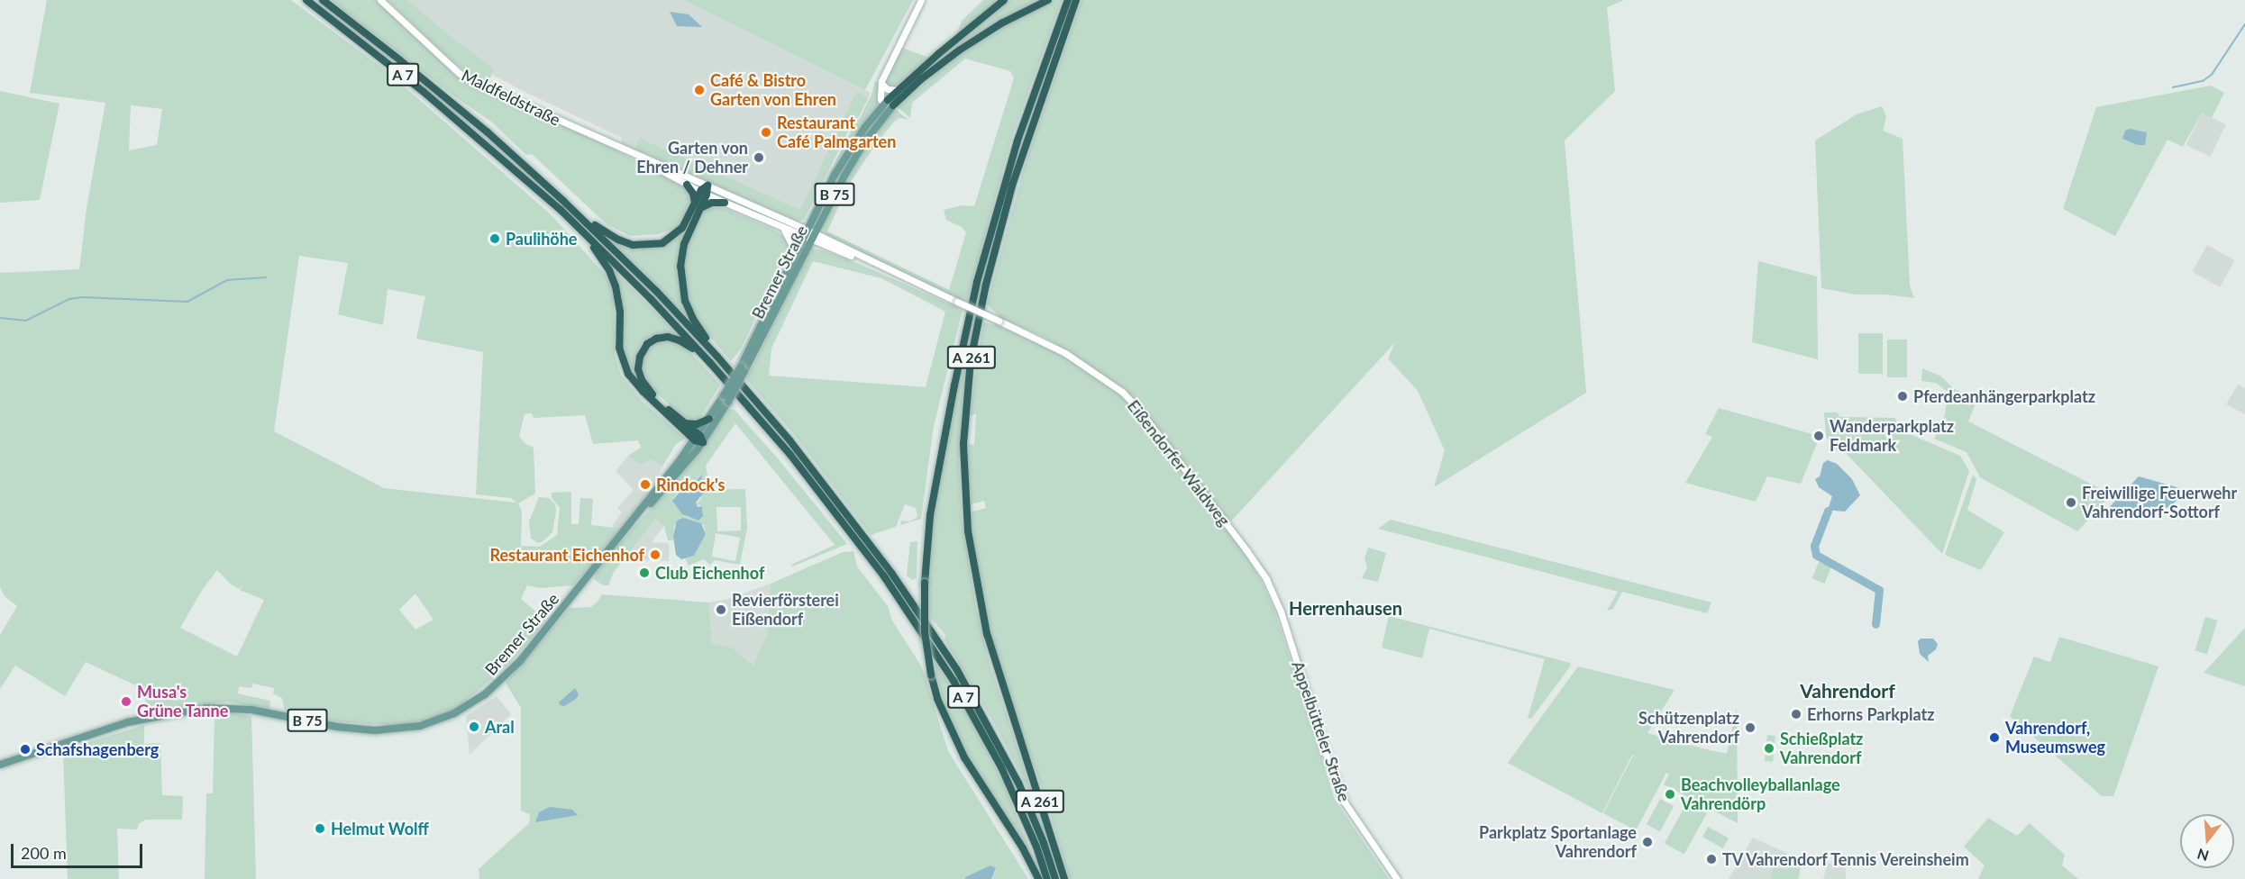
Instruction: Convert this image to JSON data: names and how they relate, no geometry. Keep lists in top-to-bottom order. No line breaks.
{"streets":{"highway":["A 7","A 261"],"main road":["Maldfeldstraße","B 75","Bremer Straße","Eißendorfer Waldweg","Appelbütteler Straße"]},"crossings":[["Maldfeldstraße","Bremer Straße"],["Maldfeldstraße","Eißendorfer Waldweg"],["Bremer Straße","Eißendorfer Waldweg"],["Eißendorfer Waldweg","Appelbütteler Straße"]],"districts":["Herrenhausen","Vahrendorf"],"places":["Café & Bistro Garten von Ehren","Restaurant Café Palmgarten","Garten von Ehren / Dehner","Paulihöhe","Pferdeanhängerparkplatz","Wanderparkplatz Feldmark","Rindock's","Freiwillige Feuerwehr Vahrendorf-Sottorf","Restaurant Eichenhof","Club Eichenhof","Revierförsterei Eißendorf","Musa's Grüne Tanne","Erhorns Parkplatz","Aral","Schützenplatz Vahrendorf","Vahrendorf, Museumsweg","Schießplatz Vahrendorf","Schafshagenberg","Beachvolleyballanlage Vahrendörp","Helmut Wolff","Parkplatz Sportanlage Vahrendorf","TV Vahrendorf Tennis Vereinsheim"],"scale_bar":"200 m","north":"bottom"}
